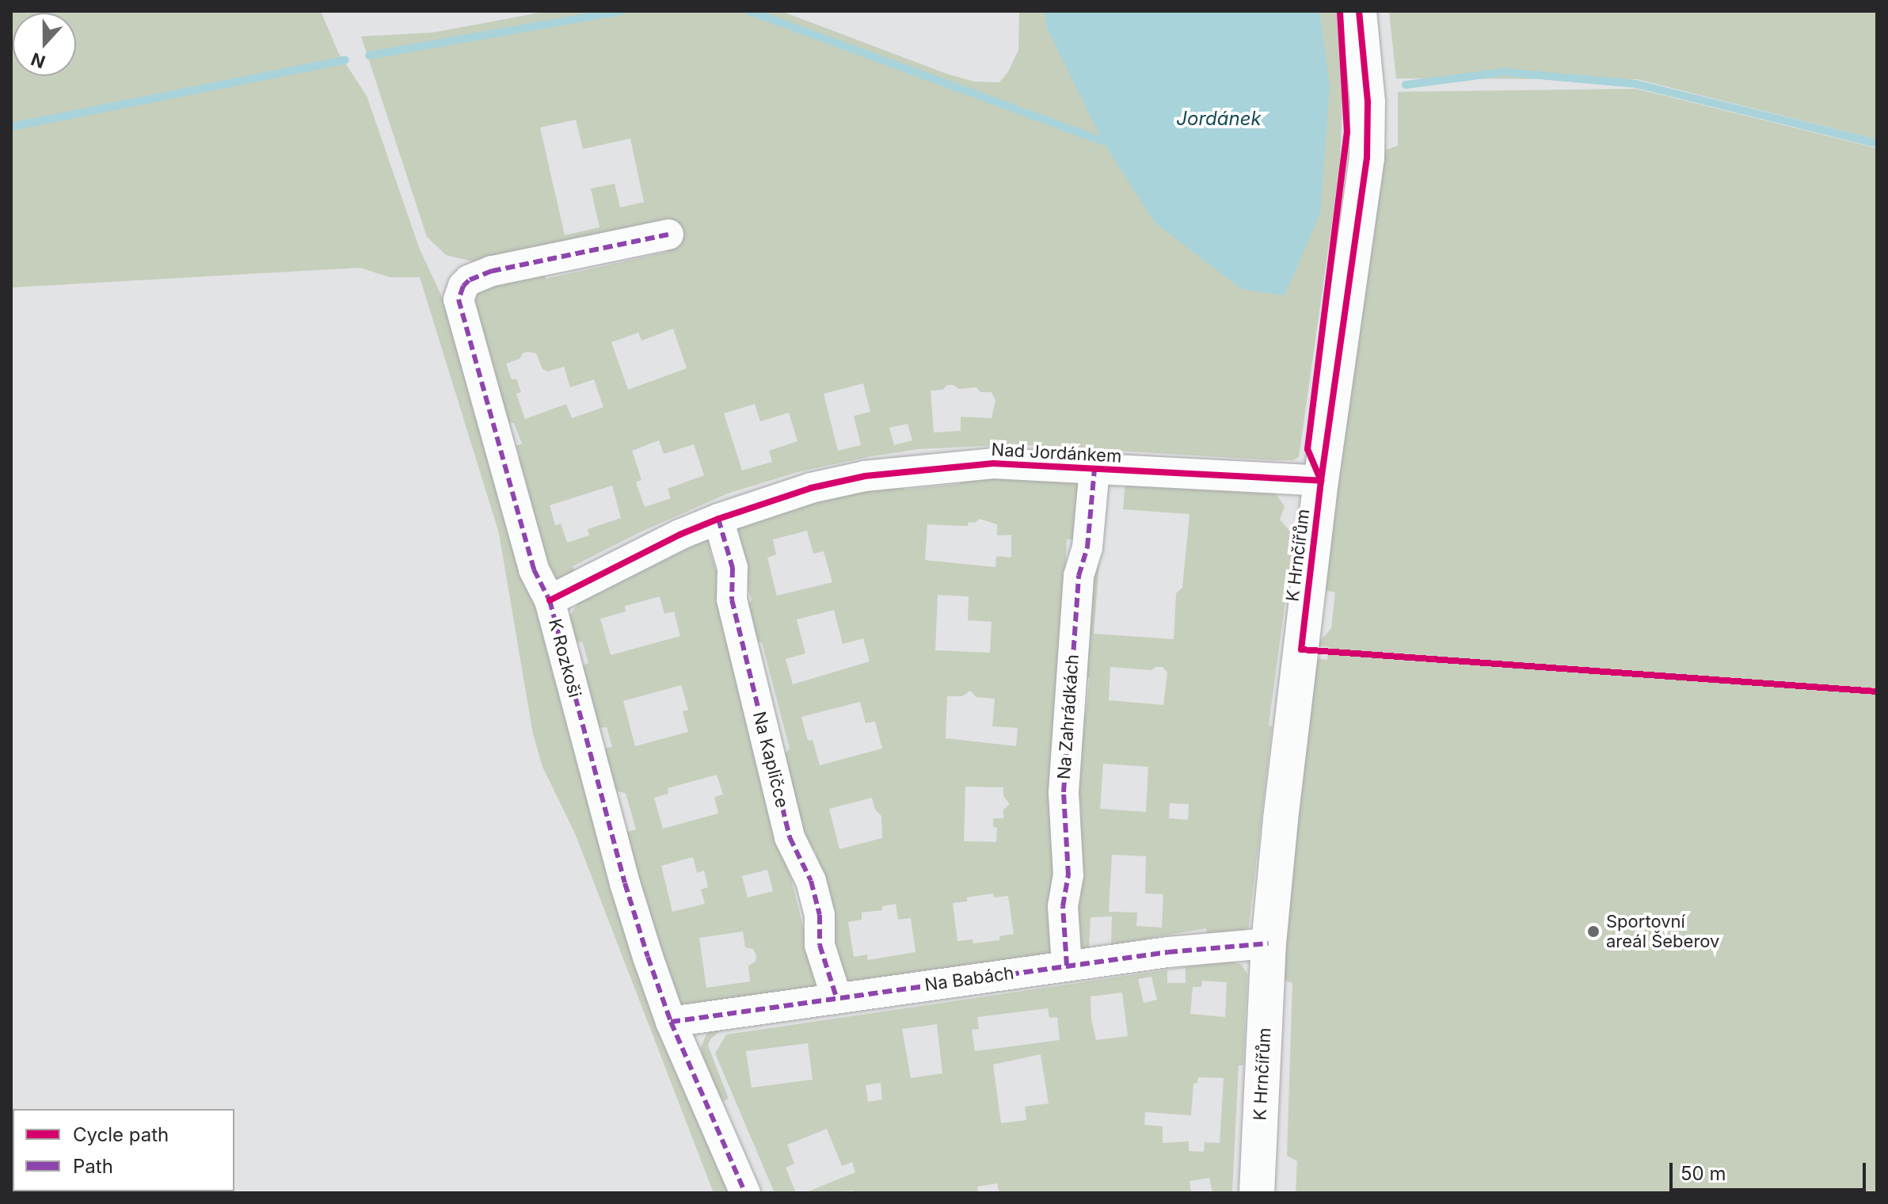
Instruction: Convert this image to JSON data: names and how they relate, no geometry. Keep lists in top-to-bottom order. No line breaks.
{"streets":{"street":["Nad Jordánkem","K Hrnčířům","K Rozkoši","Na Zahrádkách","Na Kapličce","Na Babách"]},"crossings":[["Nad Jordánkem","K Hrnčířům"],["Nad Jordánkem","K Rozkoši"],["Nad Jordánkem","Na Zahrádkách"],["Nad Jordánkem","Na Kapličce"],["K Hrnčířům","Na Babách"],["K Rozkoši","Na Babách"],["Na Zahrádkách","Na Babách"],["Na Kapličce","Na Babách"]],"water":["Jordánek"],"places":["Sportovní areál Šeberov"],"legend":["Cycle path","Path"],"scale_bar":"50 m","north":"bottom"}
